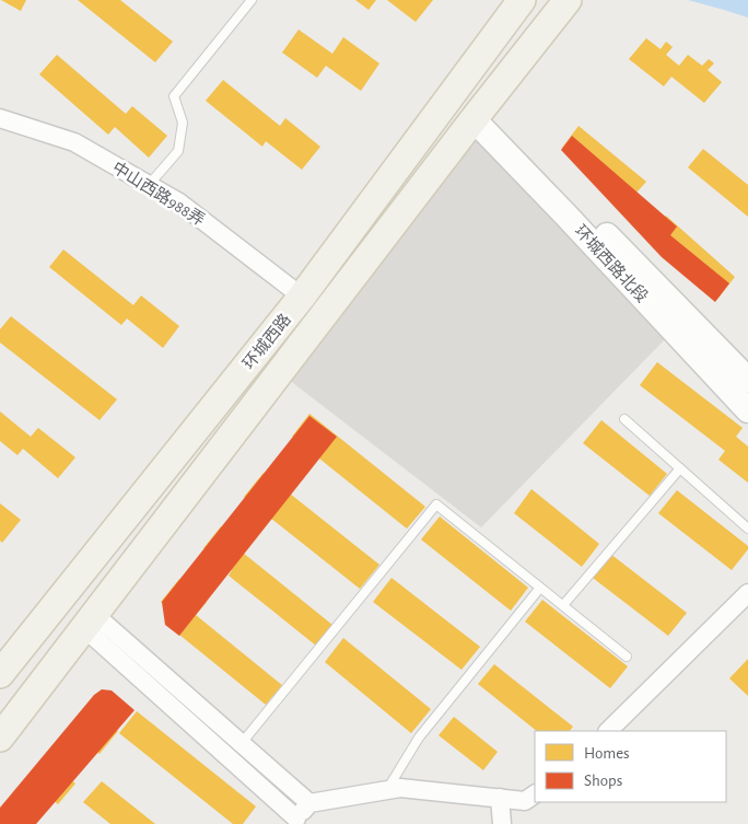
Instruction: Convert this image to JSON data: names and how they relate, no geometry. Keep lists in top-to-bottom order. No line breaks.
{"streets":{"main road":["环城西路"],"street":["中山西路988弄","环城西路北段"]},"crossings":[["中山西路988弄","环城西路"],["环城西路北段","环城西路"]],"legend":["Homes","Shops"]}
